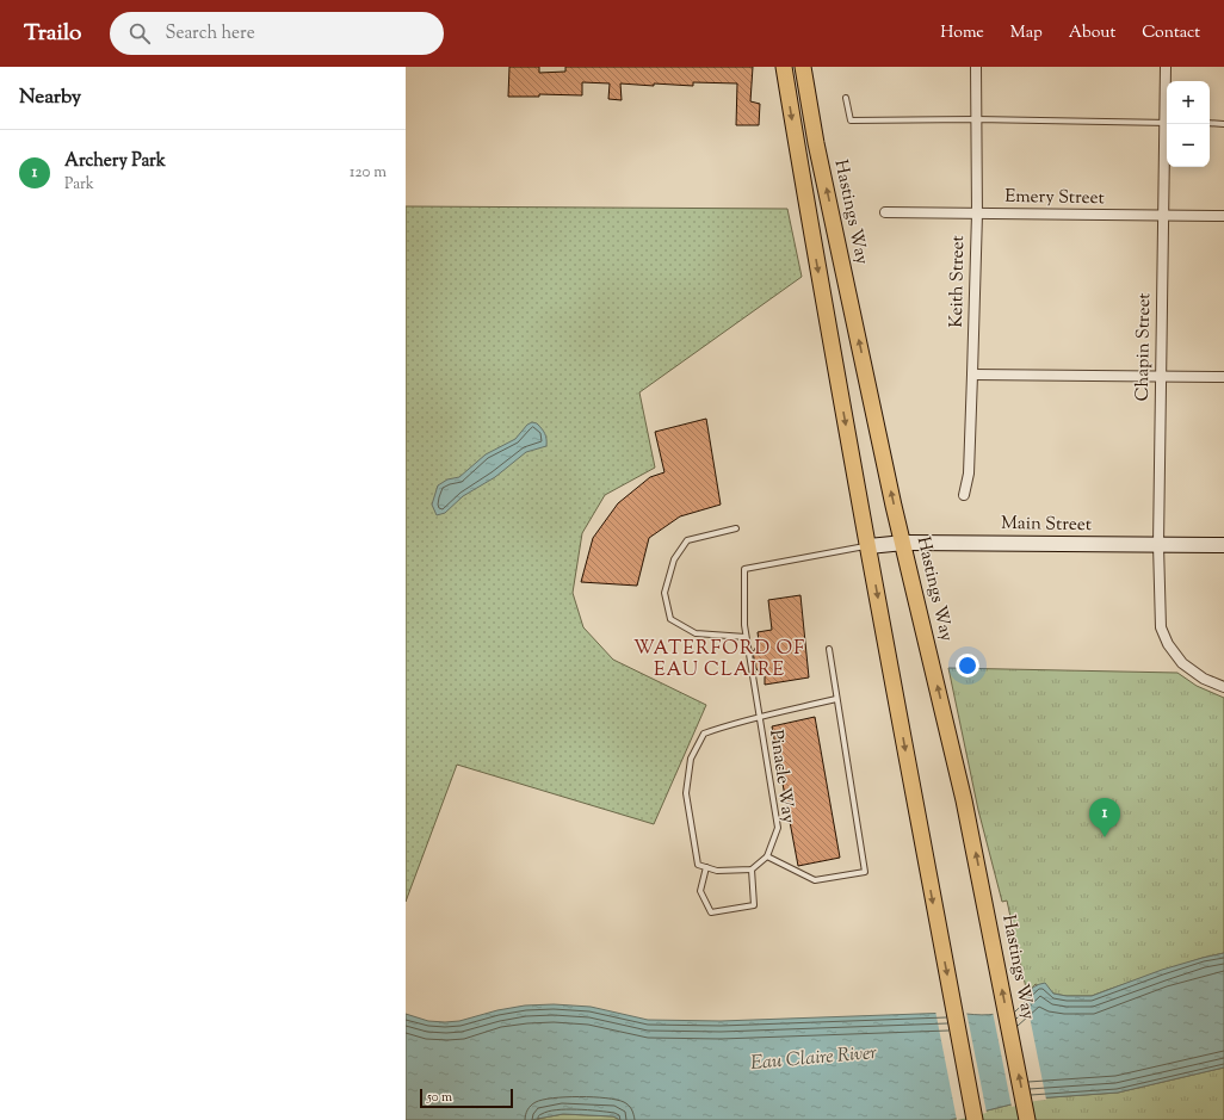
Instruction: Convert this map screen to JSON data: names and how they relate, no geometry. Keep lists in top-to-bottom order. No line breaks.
{"streets":{"main road":["Hastings Way"],"street":["Emery Street","Keith Street","Chapin Street","Main Street"],"lane":["Pinacle Way"]},"crossings":[["Emery Street","Keith Street"],["Emery Street","Chapin Street"],["Hastings Way","Main Street"],["Chapin Street","Main Street"],["Main Street","Pinacle Way"]],"districts":["WATERFORD OF EAU CLAIRE"],"water":["Eau Claire River"],"scale_bar":"50 m","page":{"header":"Trailo","search":"Search here","nav":["Home","Map","About","Contact"],"heading":"Nearby","map_buttons":["+","−"],"list":[{"mark":"1","name":"Archery Park","note":"Park","value":"120 m"}],"pins":"1","scale":"50 m"}}
